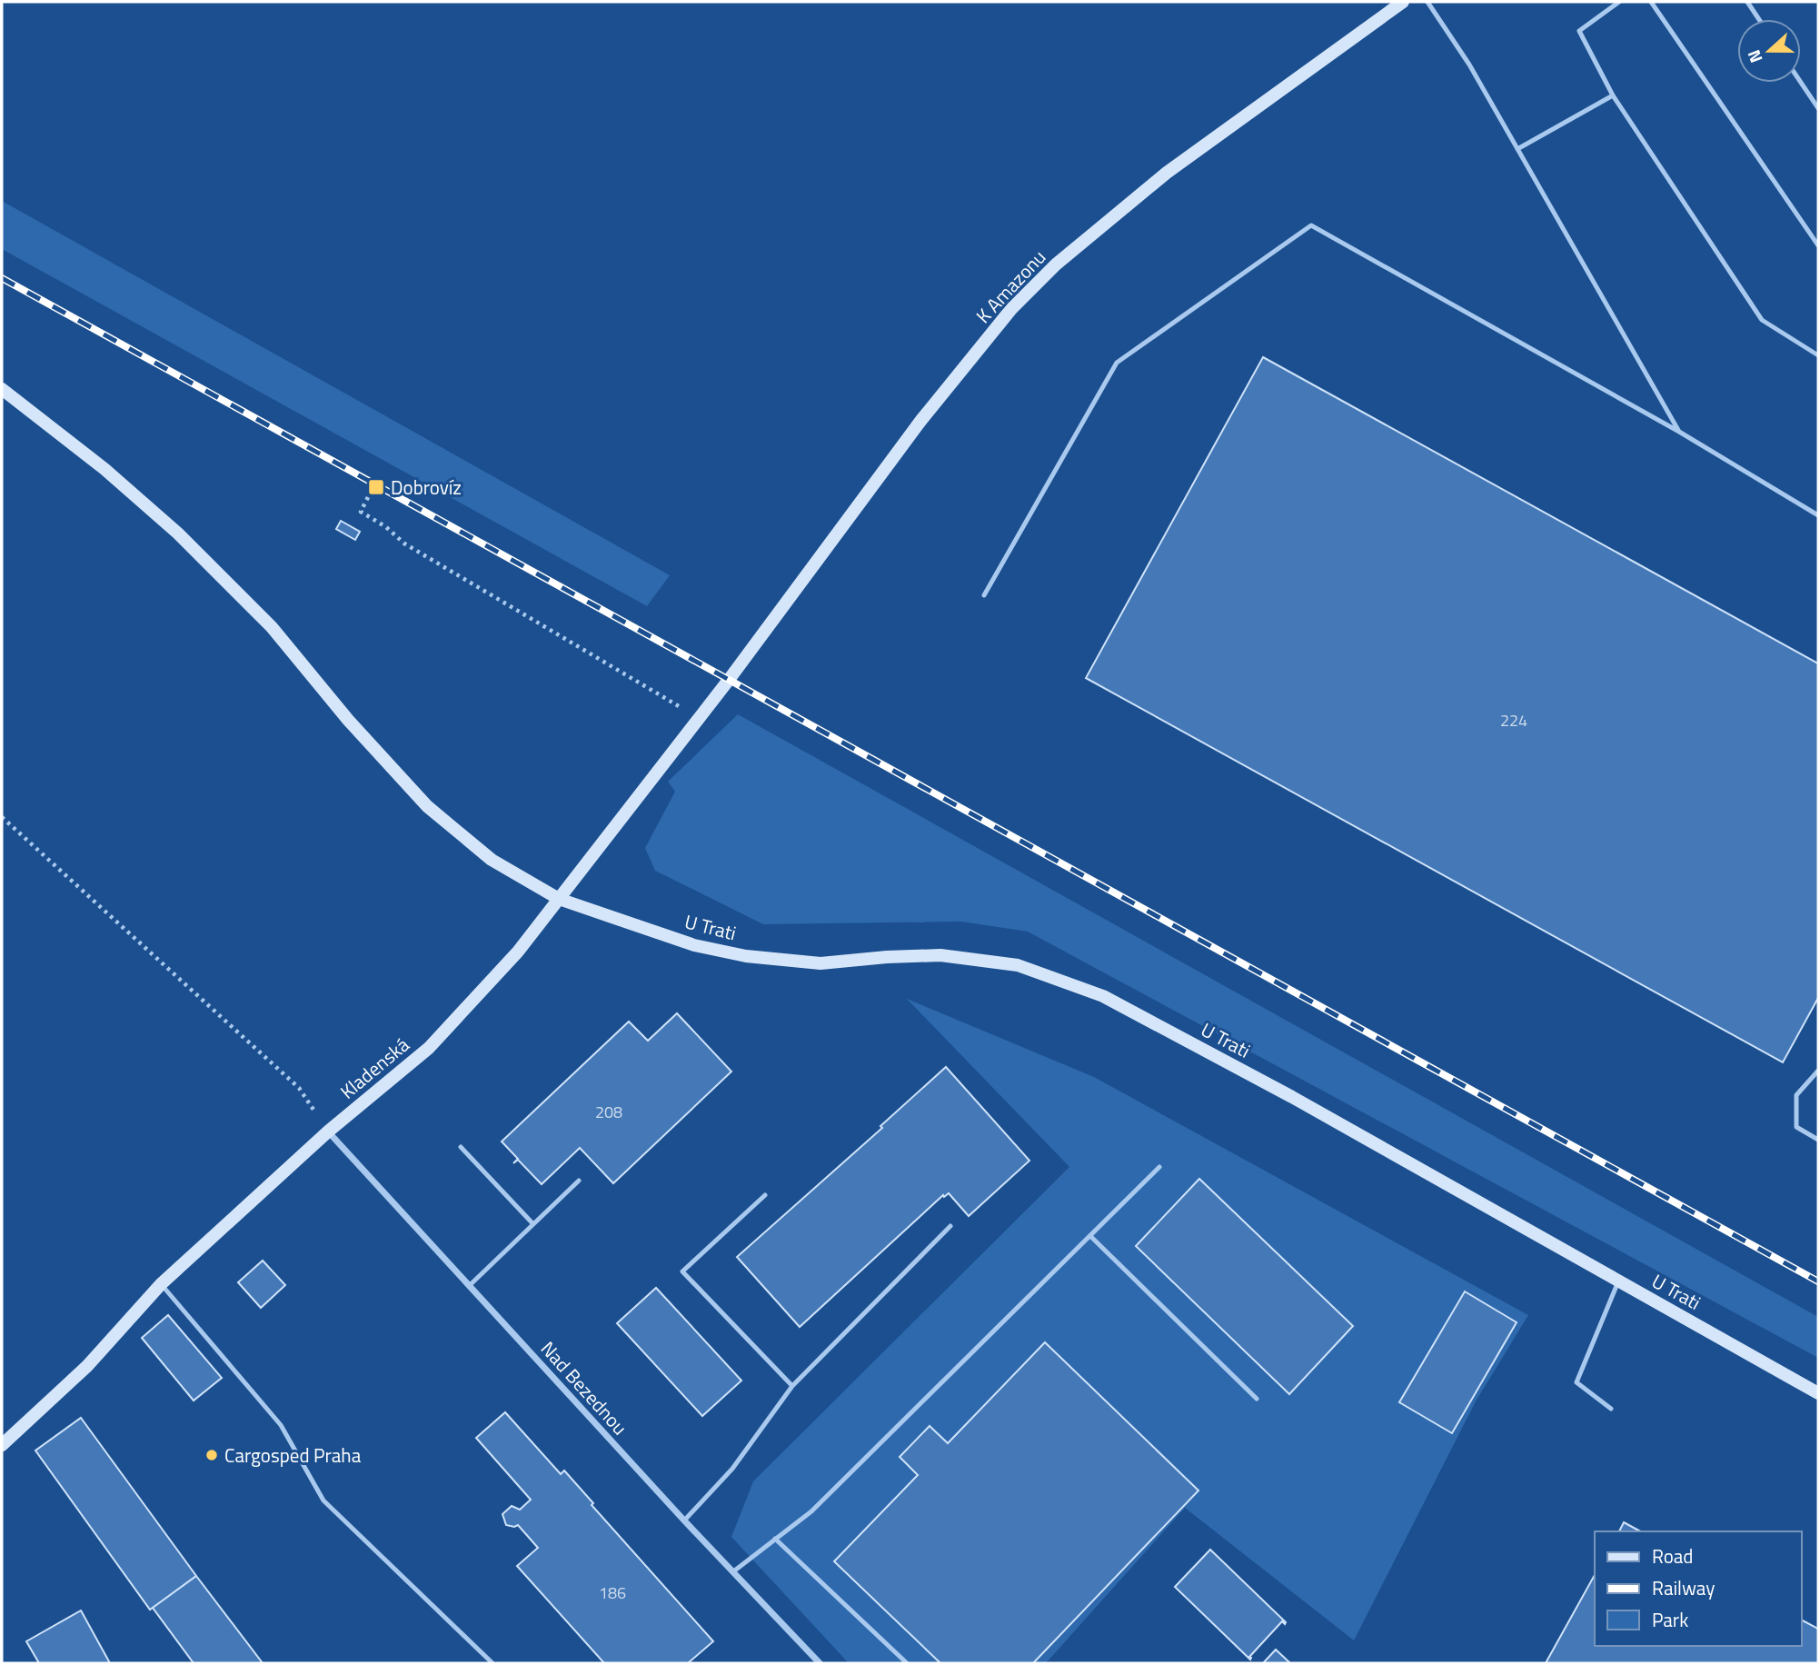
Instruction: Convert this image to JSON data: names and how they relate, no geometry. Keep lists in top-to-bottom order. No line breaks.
{"streets":{"street":["K Amazonu","U Trati","Kladenská","Nad Bezednou"]},"crossings":[["K Amazonu","Kladenská"],["U Trati","Kladenská"],["Kladenská","Nad Bezednou"]],"places":{"transit":["Dobrovíz"],"other":["Cargosped Praha"]},"house_numbers":["224","208","186"],"legend":["Road","Railway","Park"],"north":"left"}
